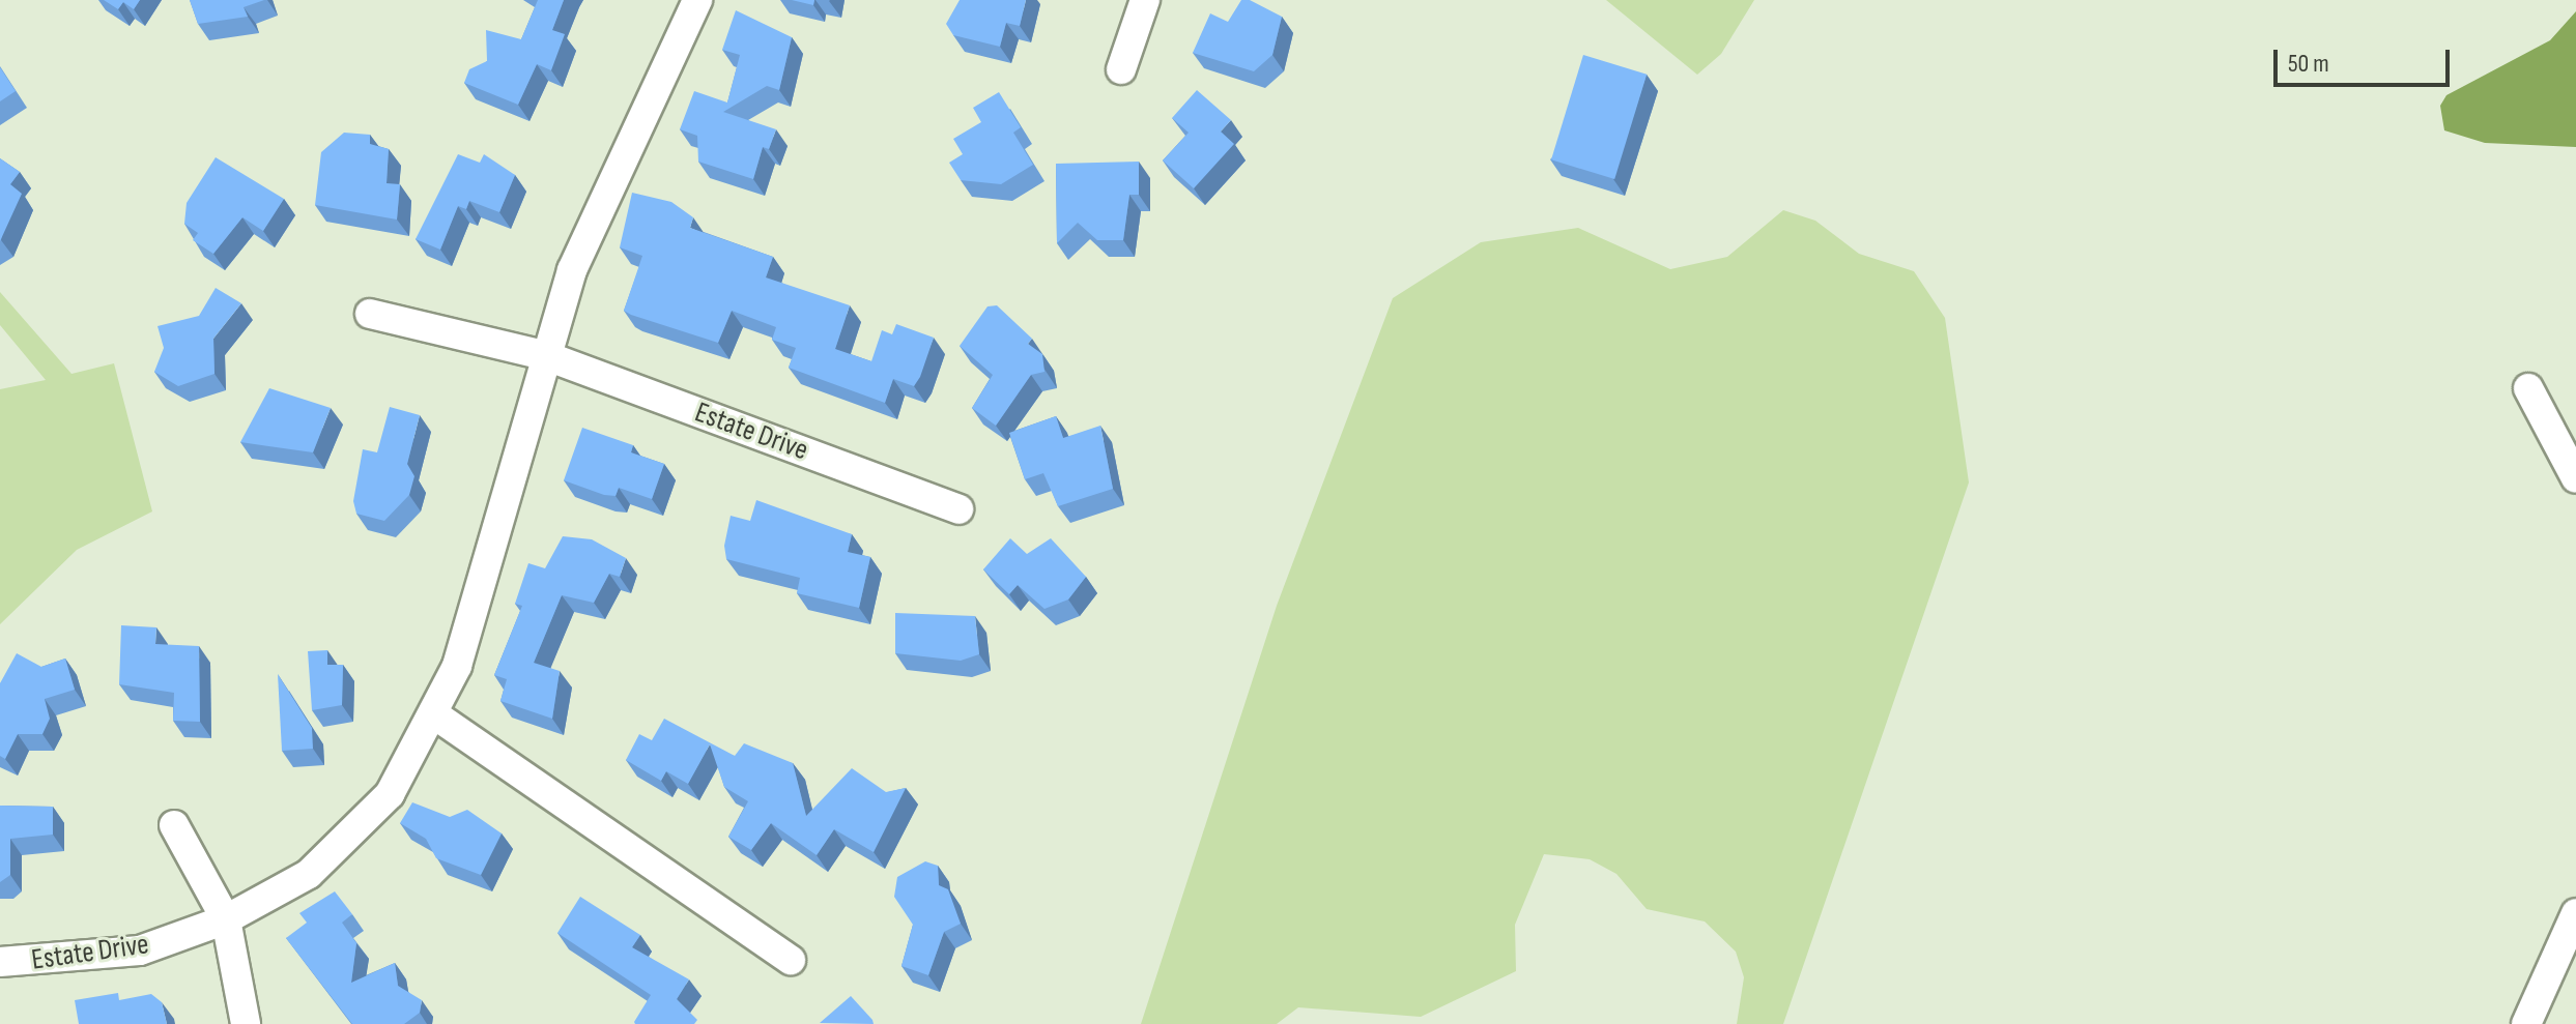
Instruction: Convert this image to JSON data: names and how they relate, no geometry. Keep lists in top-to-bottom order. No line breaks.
{"streets":{"street":["Estate Drive"]},"scale_bar":"50 m"}
